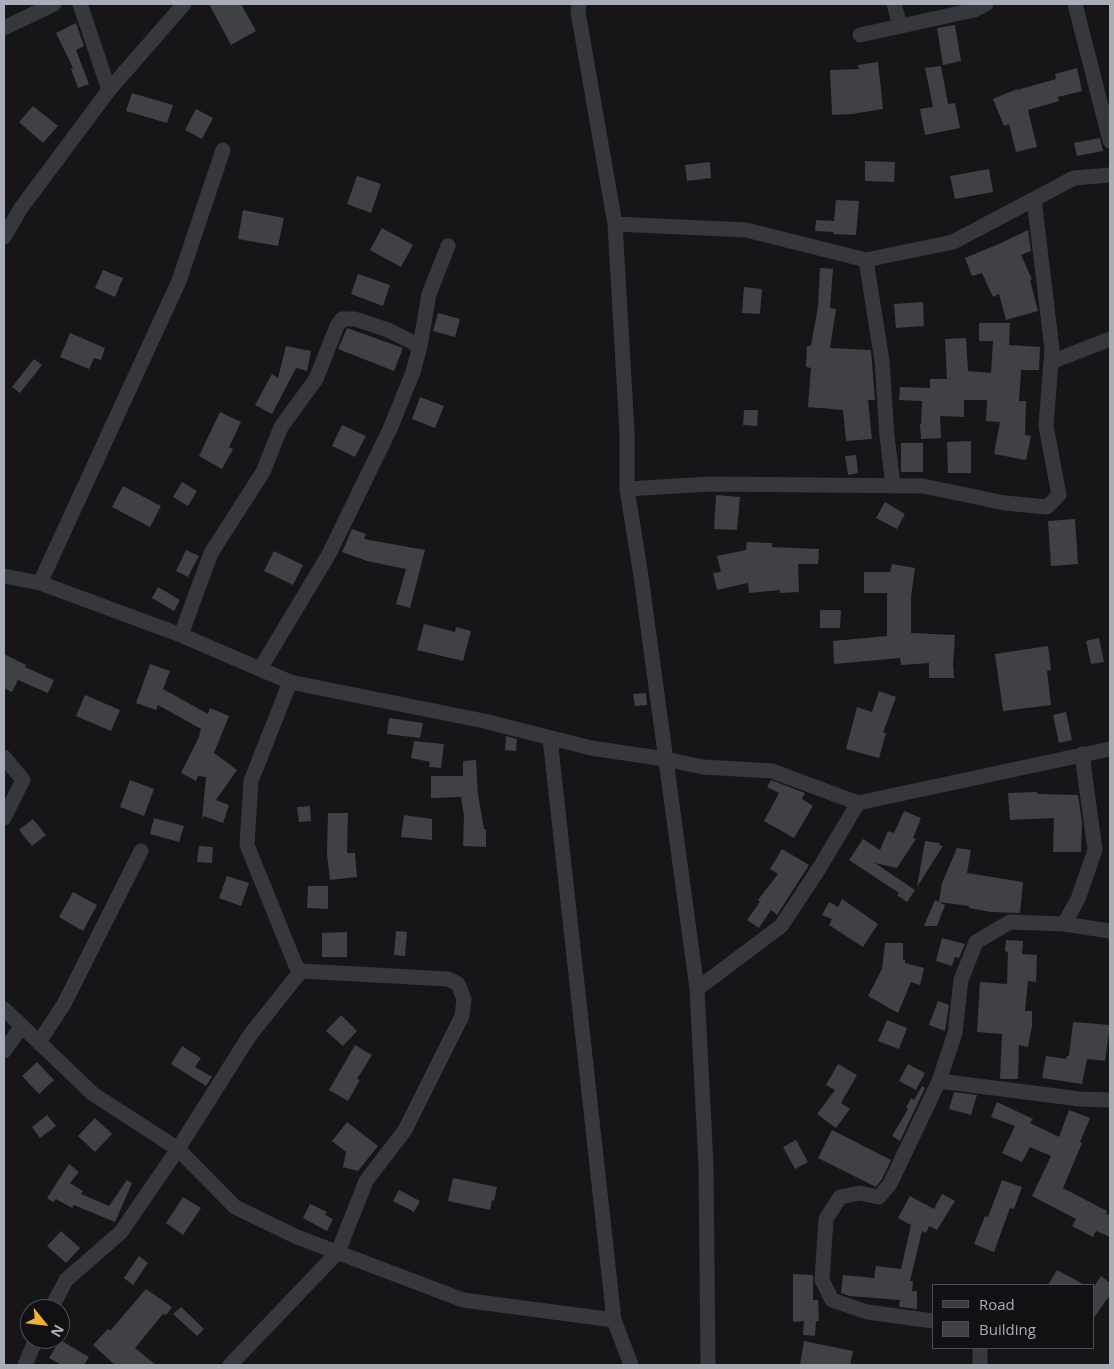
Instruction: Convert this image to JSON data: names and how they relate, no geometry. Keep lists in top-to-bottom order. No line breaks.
{"legend":["Road","Building"],"north":"bottom right"}
